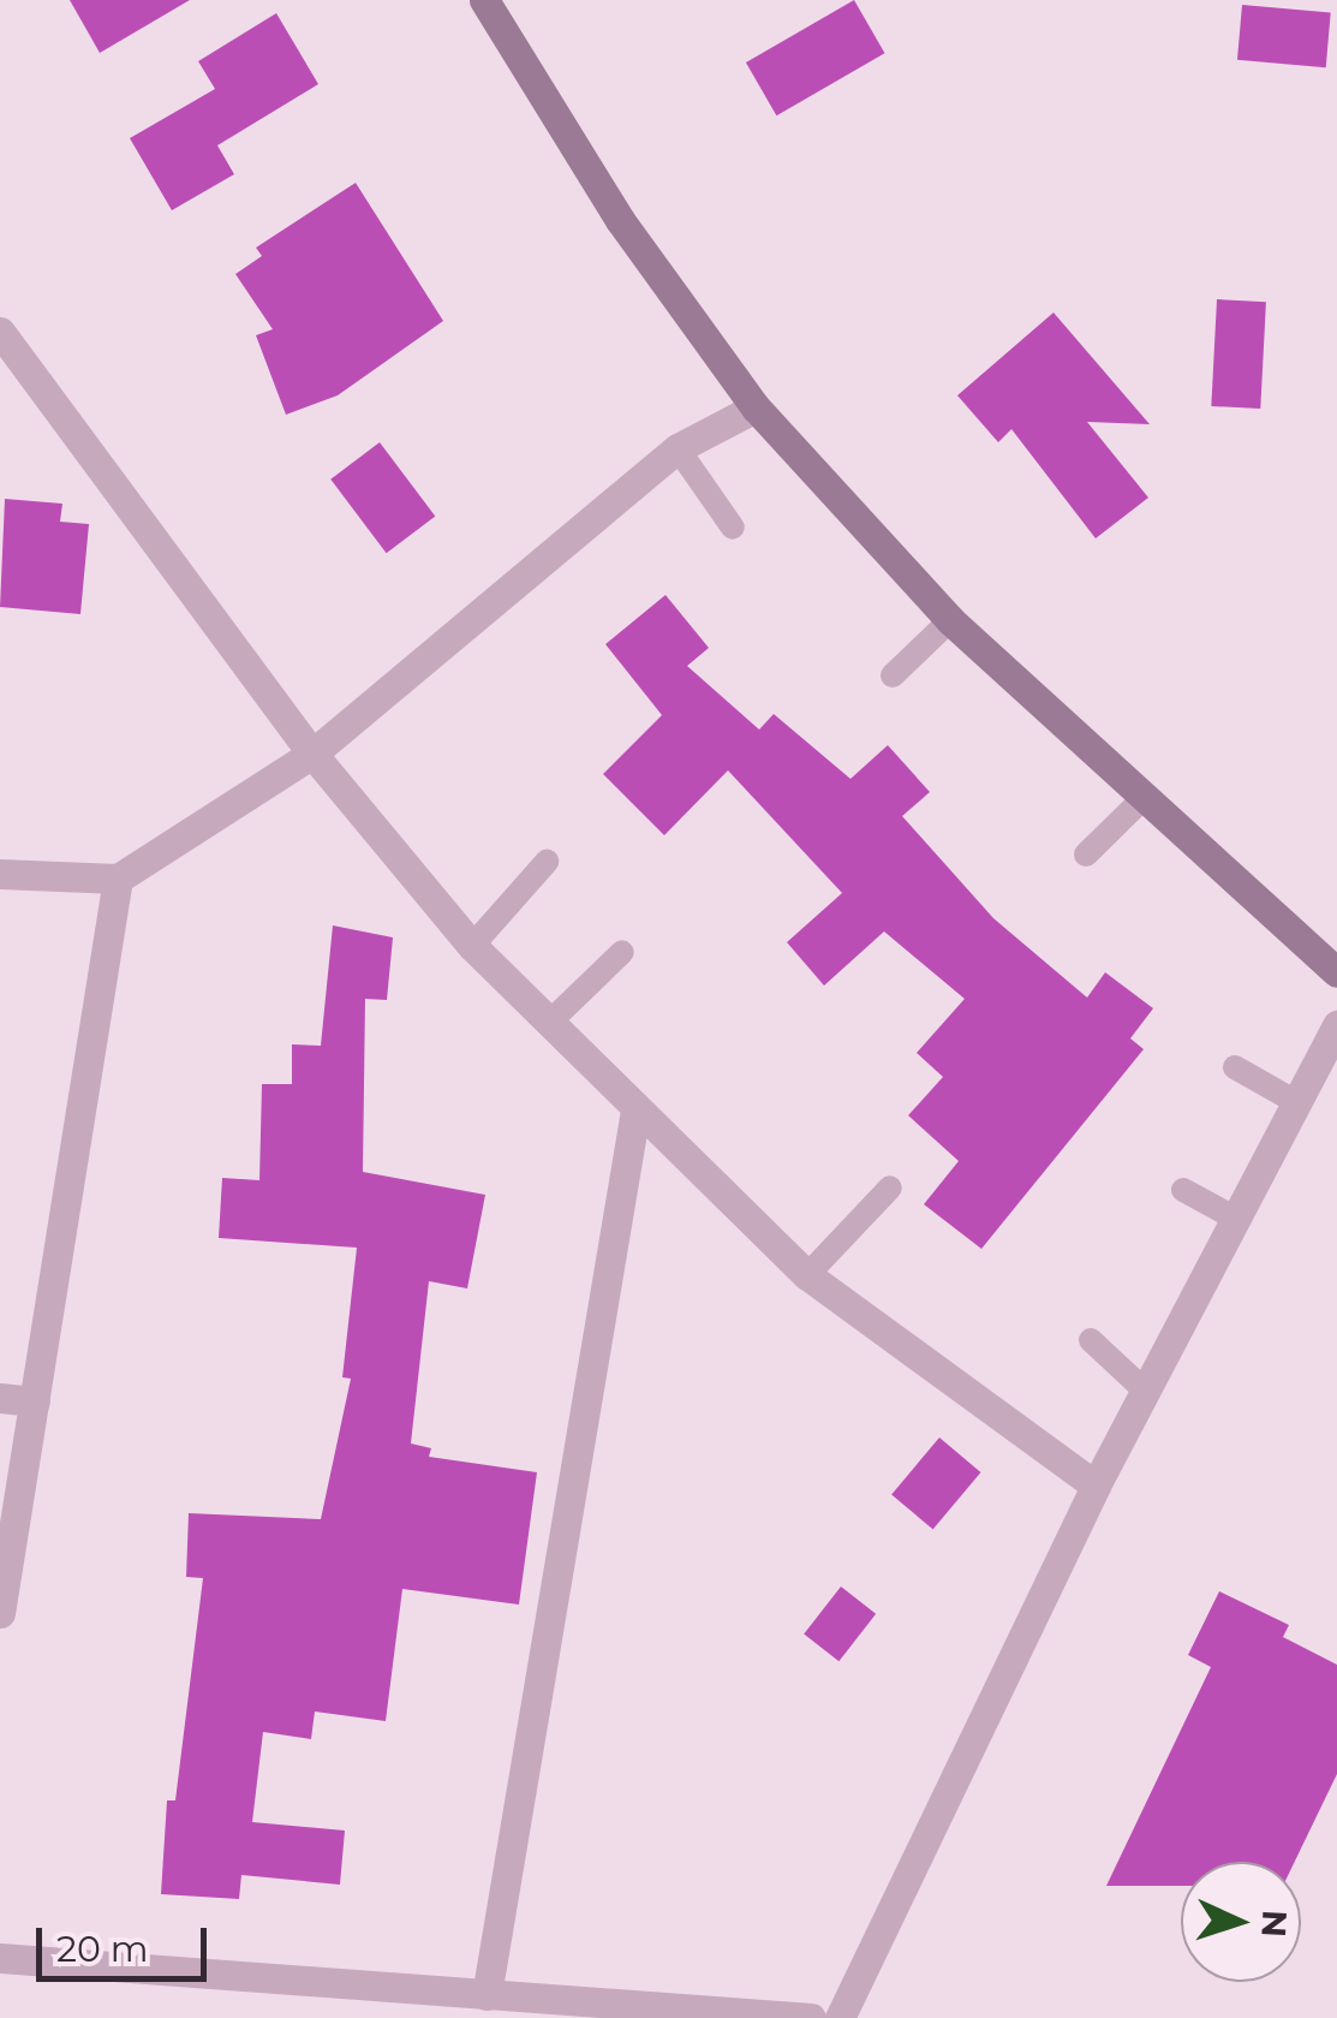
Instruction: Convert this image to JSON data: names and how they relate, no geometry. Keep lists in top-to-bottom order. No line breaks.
{"scale_bar":"20 m","north":"right"}
